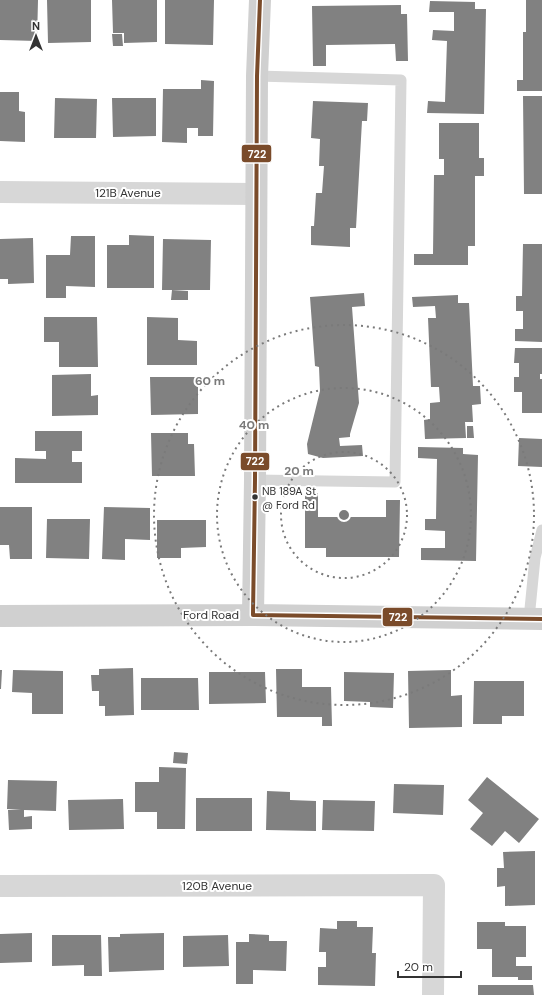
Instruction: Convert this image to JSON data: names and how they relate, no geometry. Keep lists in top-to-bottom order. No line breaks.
{"streets":{"street":["121B Avenue","Ford Road","120B Avenue"]},"places":["NB 189A St @ Ford Rd"],"lines":["transit line 722"],"scale_bar":"20 m","north":"top","rings":["60 m","40 m","20 m"]}
